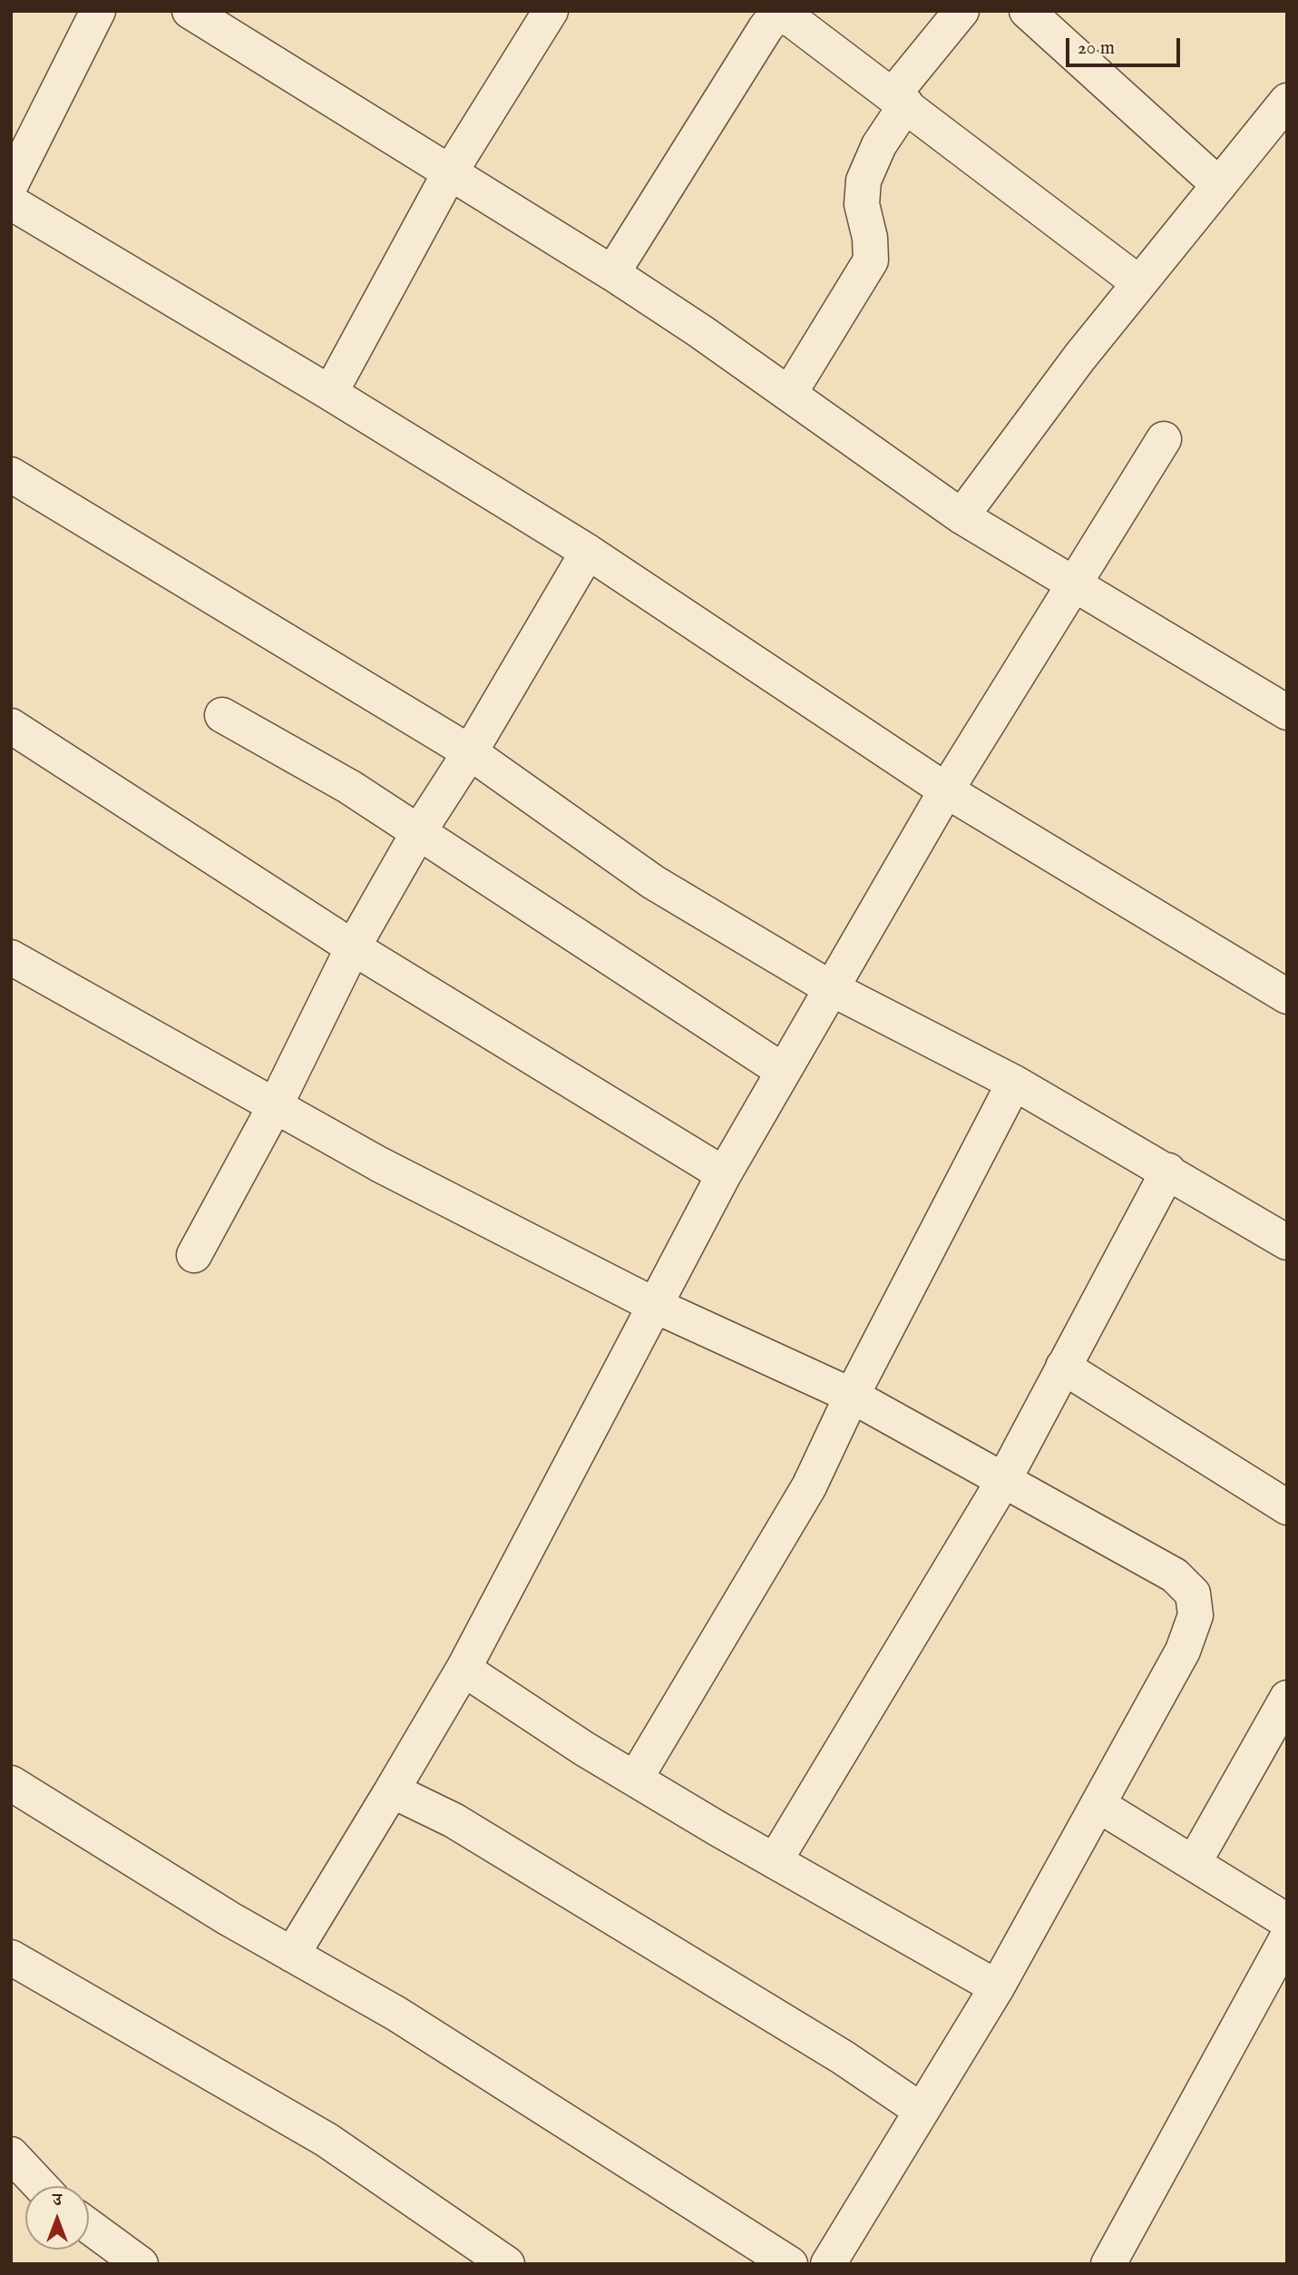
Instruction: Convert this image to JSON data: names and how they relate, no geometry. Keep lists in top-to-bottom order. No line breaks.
{"scale_bar":"20 m","north":"top"}
